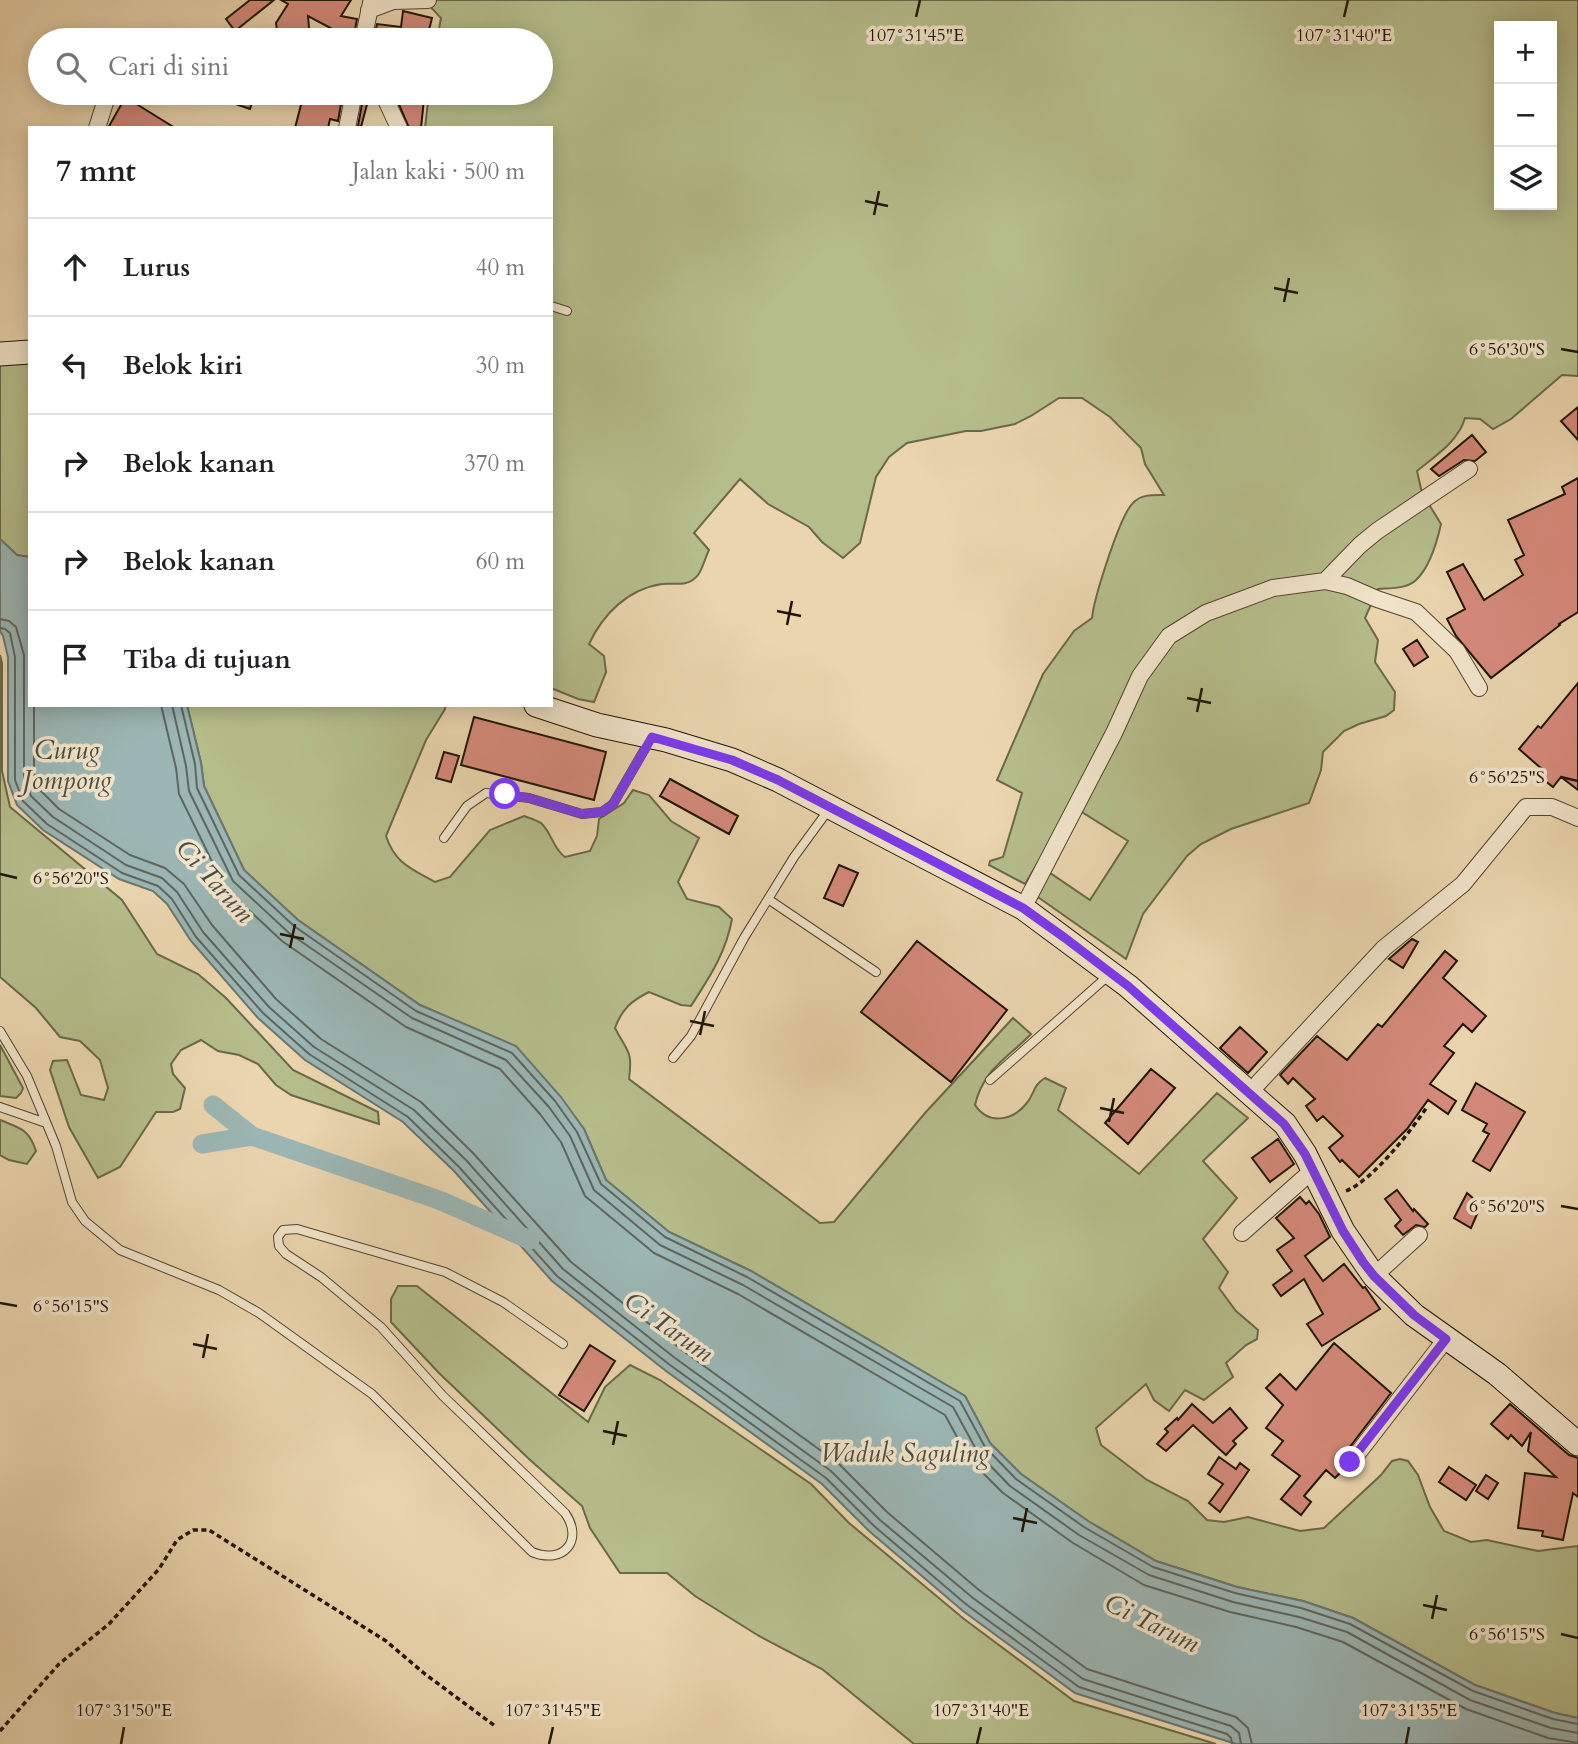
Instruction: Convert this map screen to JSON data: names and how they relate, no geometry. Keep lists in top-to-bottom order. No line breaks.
{"water":["Curug Jompong","Ci Tarum","Waduk Saguling"],"page":{"map_buttons":["+","−"],"search":"Cari di sini","heading":["7 mnt","Jalan kaki · 500 m"],"list":[["Lurus","40 m"],["Belok kiri","30 m"],["Belok kanan","370 m"],["Belok kanan","60 m"],"Tiba di tujuan"]},"coordinates":["107°31'45\"E","107°31'40\"E","6°56'30\"S","6°56'25\"S","6°56'20\"S","6°56'15\"S","107°31'50\"E","107°31'35\"E"]}
